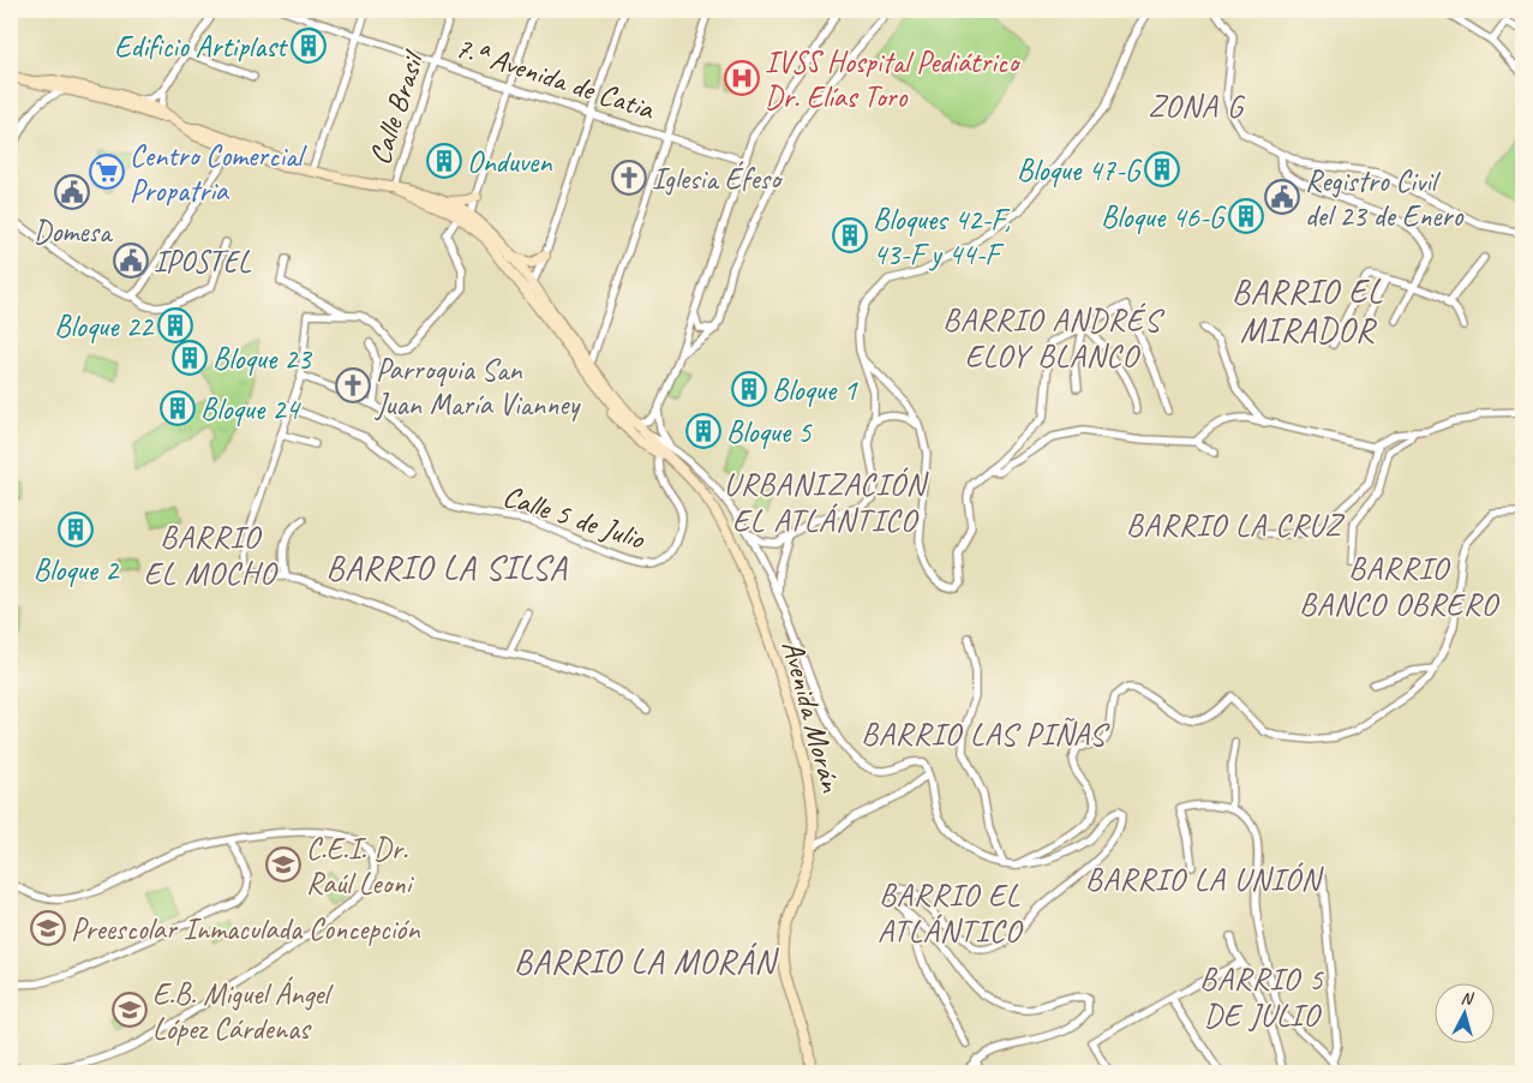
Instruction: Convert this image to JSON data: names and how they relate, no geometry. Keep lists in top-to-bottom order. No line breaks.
{"streets":{"main road":["Avenida Morán"],"street":["7.ª Avenida de Catia","Calle Brasil","Calle 5 de Julio"]},"crossings":[["7.ª Avenida de Catia","Calle Brasil"],["Calle 5 de Julio","Avenida Morán"]],"districts":["ZONA G","BARRIO EL MIRADOR","BARRIO ANDRÉS ELOY BLANCO","URBANIZACIÓN EL ATLÁNTICO","BARRIO LA CRUZ","BARRIO EL MOCHO","BARRIO LA SILSA","BARRIO BANCO OBRERO","BARRIO LAS PIÑAS","BARRIO LA UNIÓN","BARRIO EL ATLÁNTICO","BARRIO LA MORÁN","BARRIO 5 DE JULIO"],"places":{"building":["Edificio Artiplast","Onduven","Bloque 47-G","Bloque 46-G","Bloques 42-F, 43-F y 44-F","Bloque 22","Bloque 23","Bloque 1","Bloque 24","Bloque 5","Bloque 2"],"hospital":["IVSS Hospital Pediátrico Dr. Elías Toro"],"supermarket":["Centro Comercial Propatria"],"church":["Iglesia Éfeso","Parroquia San Juan María Vianney"],"public building":["Domesa","Registro Civil del 23 de Enero","IPOSTEL"],"school or university":["C.E.I. Dr. Raúl Leoni","Preescolar Inmaculada Concepción","E.B. Miguel Ángel López Cárdenas"]},"north":"top"}
